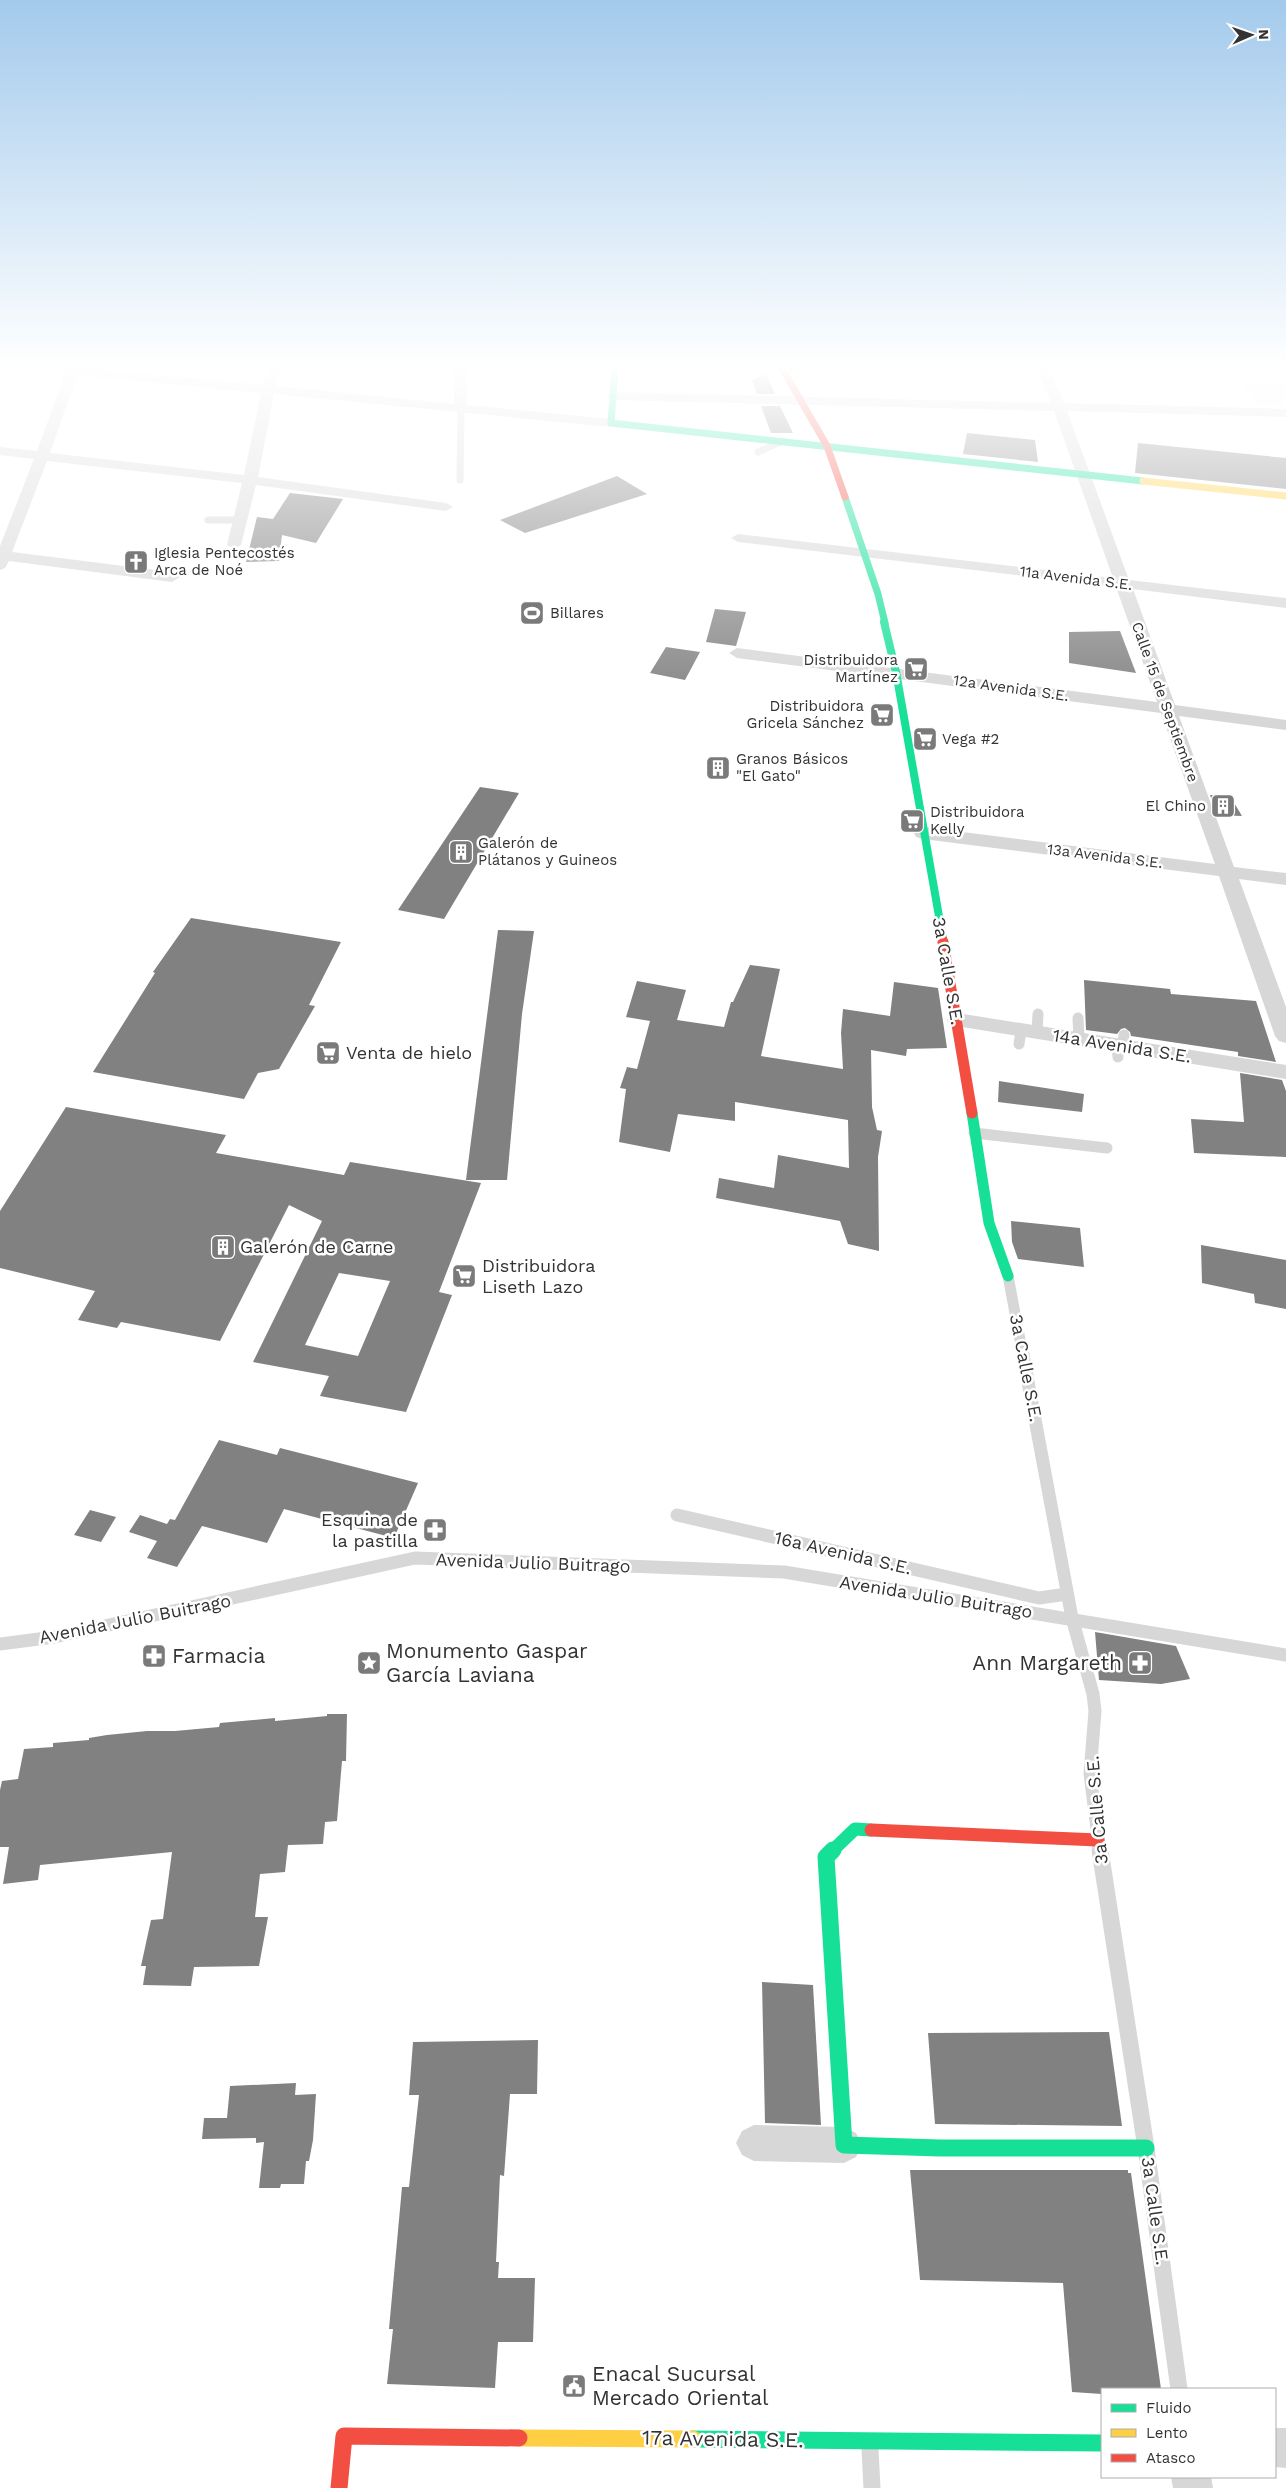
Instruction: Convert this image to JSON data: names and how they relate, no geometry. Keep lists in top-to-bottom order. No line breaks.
{"streets":{"street":["11a Avenida S.E.","12a Avenida S.E.","Calle 15 de Septiembre","13a Avenida S.E.","3a Calle S.E.","14a Avenida S.E.","17a Avenida S.E."],"lane":["16a Avenida S.E.","Avenida Julio Buitrago"]},"crossings":[["11a Avenida S.E.","Calle 15 de Septiembre"],["11a Avenida S.E.","3a Calle S.E."],["12a Avenida S.E.","Calle 15 de Septiembre"],["12a Avenida S.E.","3a Calle S.E."],["Calle 15 de Septiembre","13a Avenida S.E."],["13a Avenida S.E.","3a Calle S.E."],["3a Calle S.E.","14a Avenida S.E."],["3a Calle S.E.","16a Avenida S.E."],["3a Calle S.E.","Avenida Julio Buitrago"]],"places":{"church":["Iglesia Pentecostés Arca de Noé"],"sports":["Billares"],"supermarket":["Distribuidora Martínez","Distribuidora Gricela Sánchez","Vega #2","Distribuidora Kelly","Venta de hielo","Distribuidora Liseth Lazo"],"building":["Granos Básicos \"El Gato\"","El Chino","Galerón de Plátanos y Guineos","Galerón de Carne"],"pharmacy":["Esquina de la pastilla","Farmacia","Ann Margareth"],"place":["Monumento Gaspar García Laviana"],"public building":["Enacal Sucursal Mercado Oriental"]},"legend":["Fluido","Lento","Atasco"],"north":"right"}
